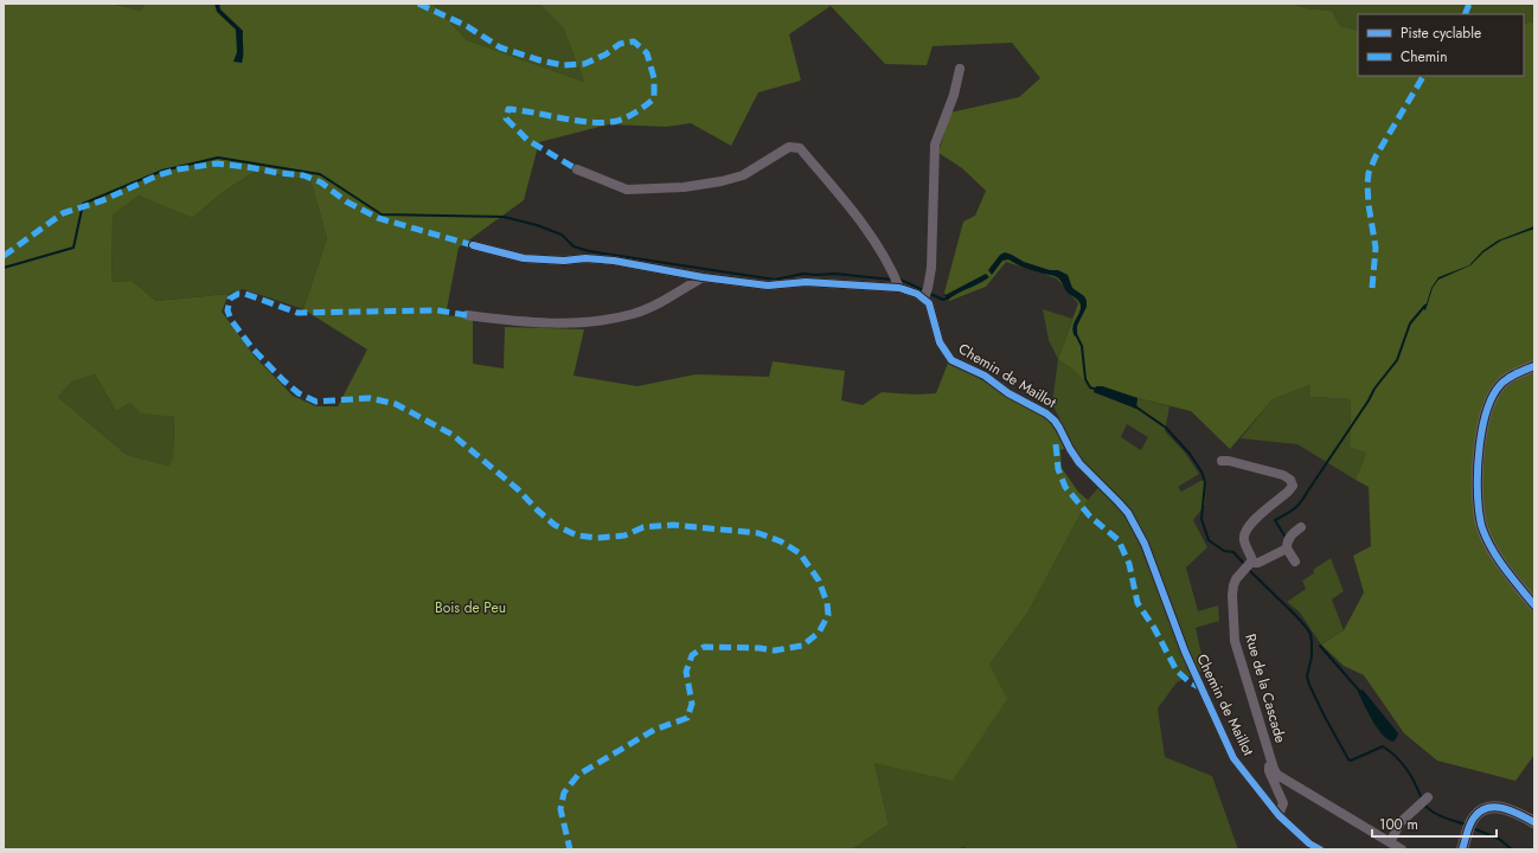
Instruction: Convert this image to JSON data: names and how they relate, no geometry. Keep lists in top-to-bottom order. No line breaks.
{"streets":{"street":["Chemin de Maillot","Rue de la Cascade"]},"parks":["Bois de Peu"],"legend":["Piste cyclable","Chemin"],"scale_bar":"100 m"}
